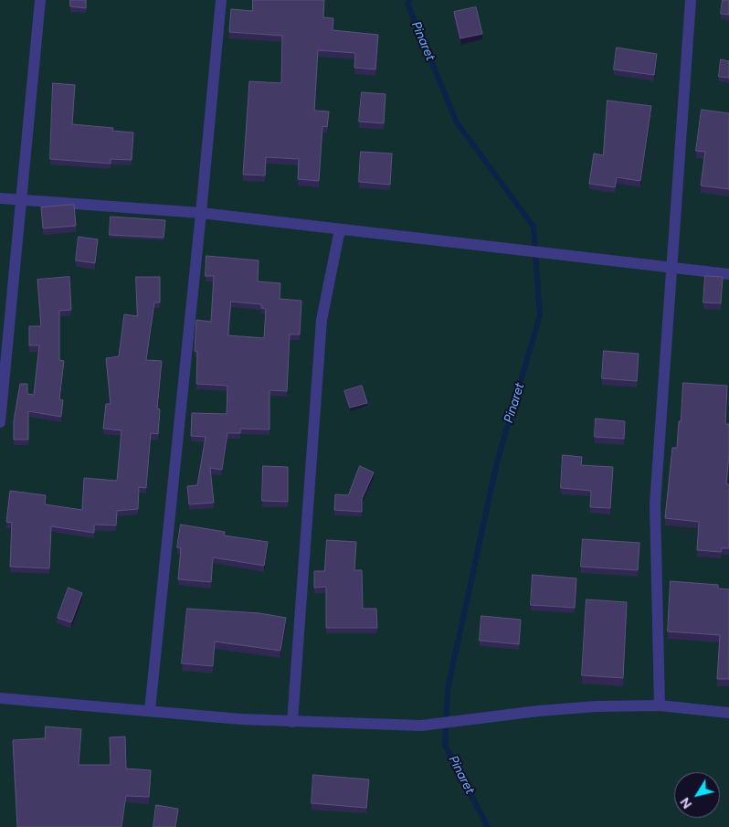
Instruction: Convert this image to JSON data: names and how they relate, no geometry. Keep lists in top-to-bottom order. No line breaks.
{"water":["Pinaret"],"north":"bottom left"}
